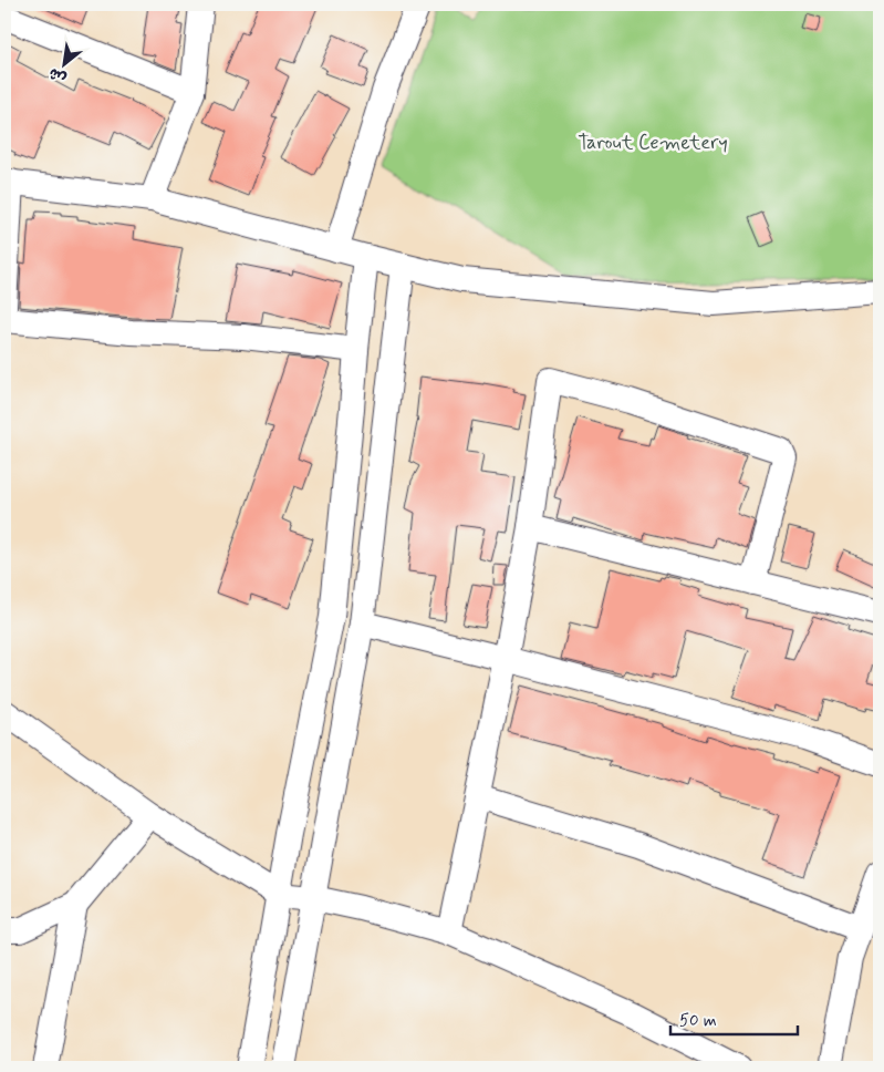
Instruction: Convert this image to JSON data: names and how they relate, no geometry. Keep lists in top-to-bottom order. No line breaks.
{"parks":["Tarout Cemetery"],"scale_bar":"50 m","north":"bottom left"}
